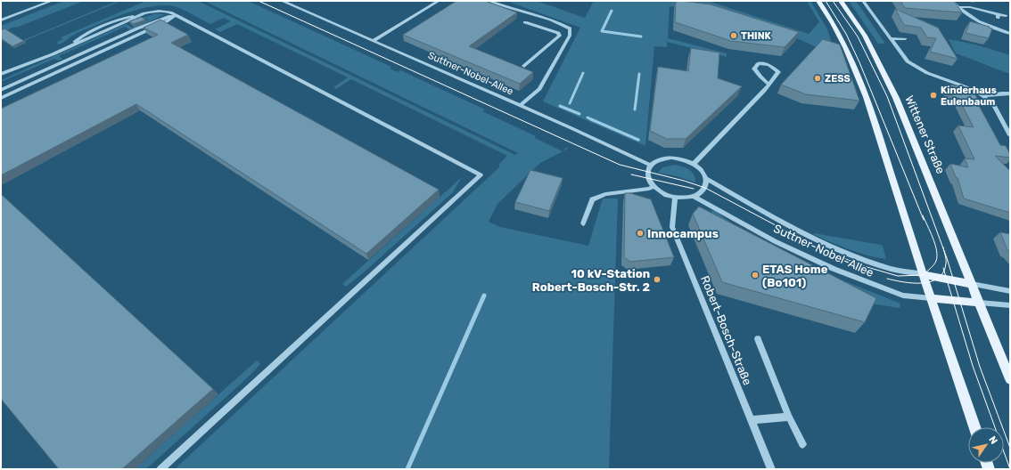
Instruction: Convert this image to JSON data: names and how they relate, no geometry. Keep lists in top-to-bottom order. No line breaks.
{"streets":{"main road":["Wittener Straße"],"street":["Suttner-Nobel-Allee","Robert-Bosch-Straße"]},"crossings":[["Suttner-Nobel-Allee","Robert-Bosch-Straße"]],"places":["THINK","ZESS","Kinderhaus Eulenbaum","Innocampus","ETAS Home (Bo101)","10 kV-Station Robert-Bosch-Str. 2"],"north":"top right"}
